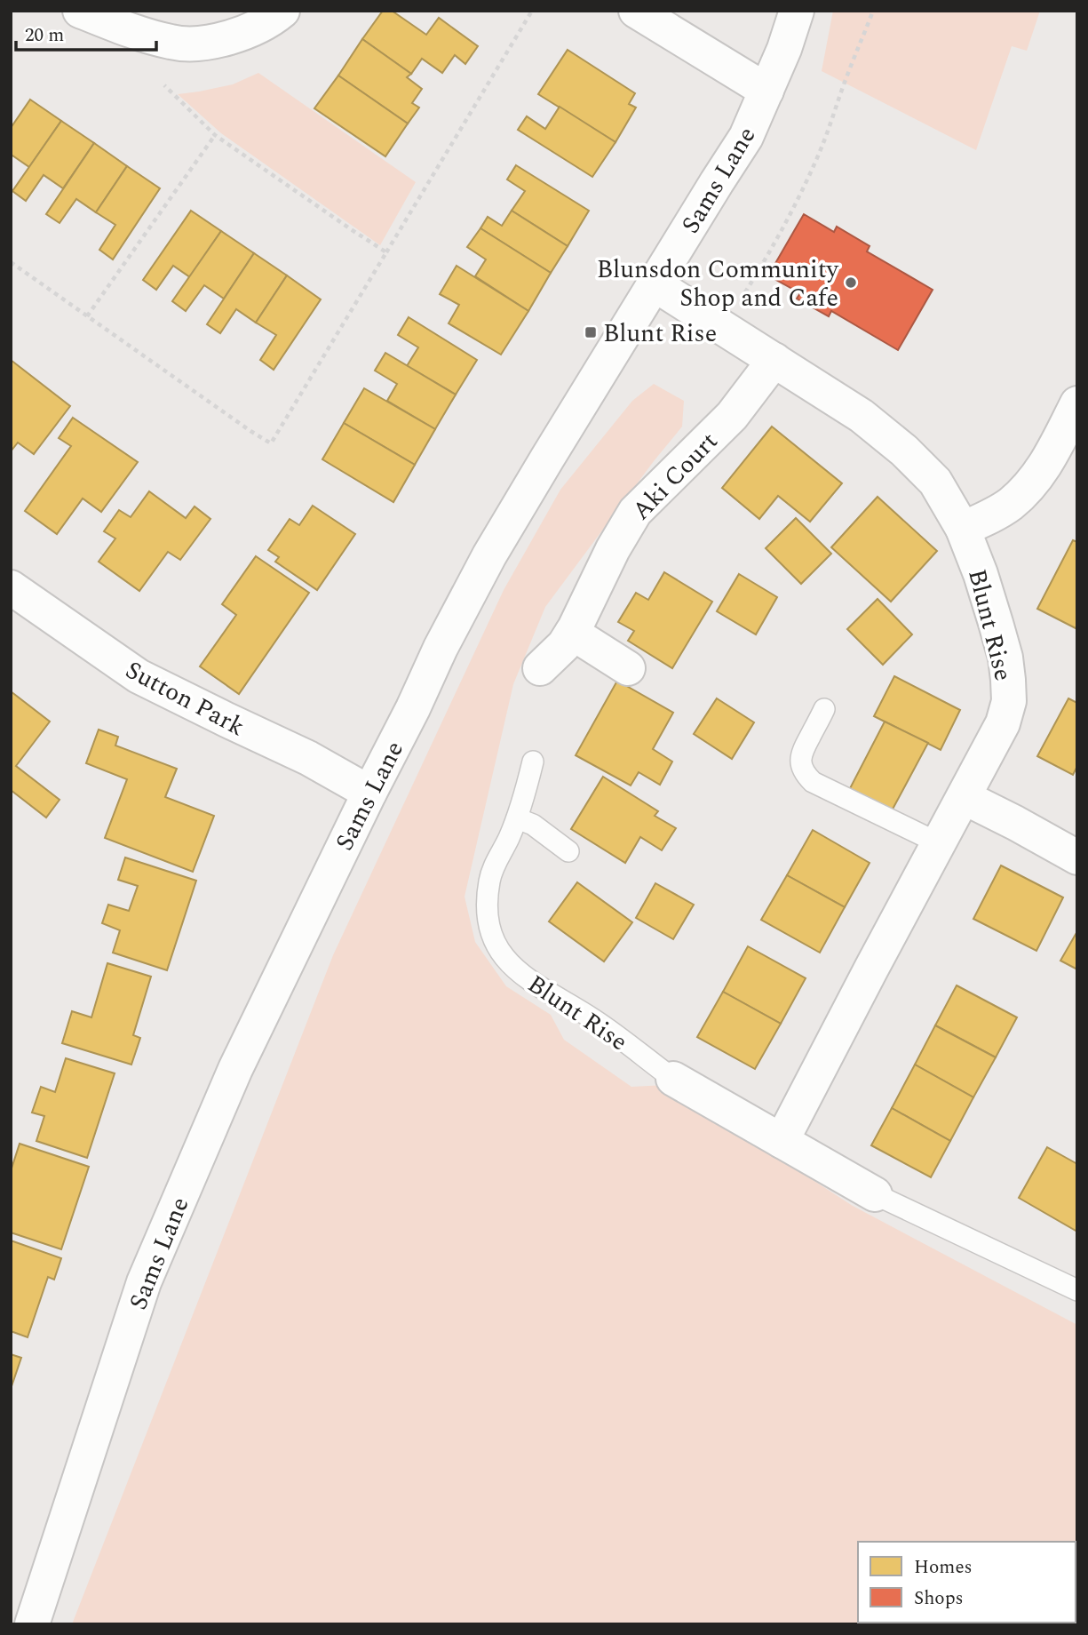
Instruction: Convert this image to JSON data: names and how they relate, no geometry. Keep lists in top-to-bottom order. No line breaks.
{"streets":{"street":["Sams Lane","Aki Court","Blunt Rise","Sutton Park"]},"crossings":[["Sams Lane","Blunt Rise"],["Sams Lane","Sutton Park"],["Aki Court","Blunt Rise"]],"places":{"other":["Blunsdon Community Shop and Cafe"],"transit":["Blunt Rise"]},"legend":["Homes","Shops"],"scale_bar":"20 m"}
